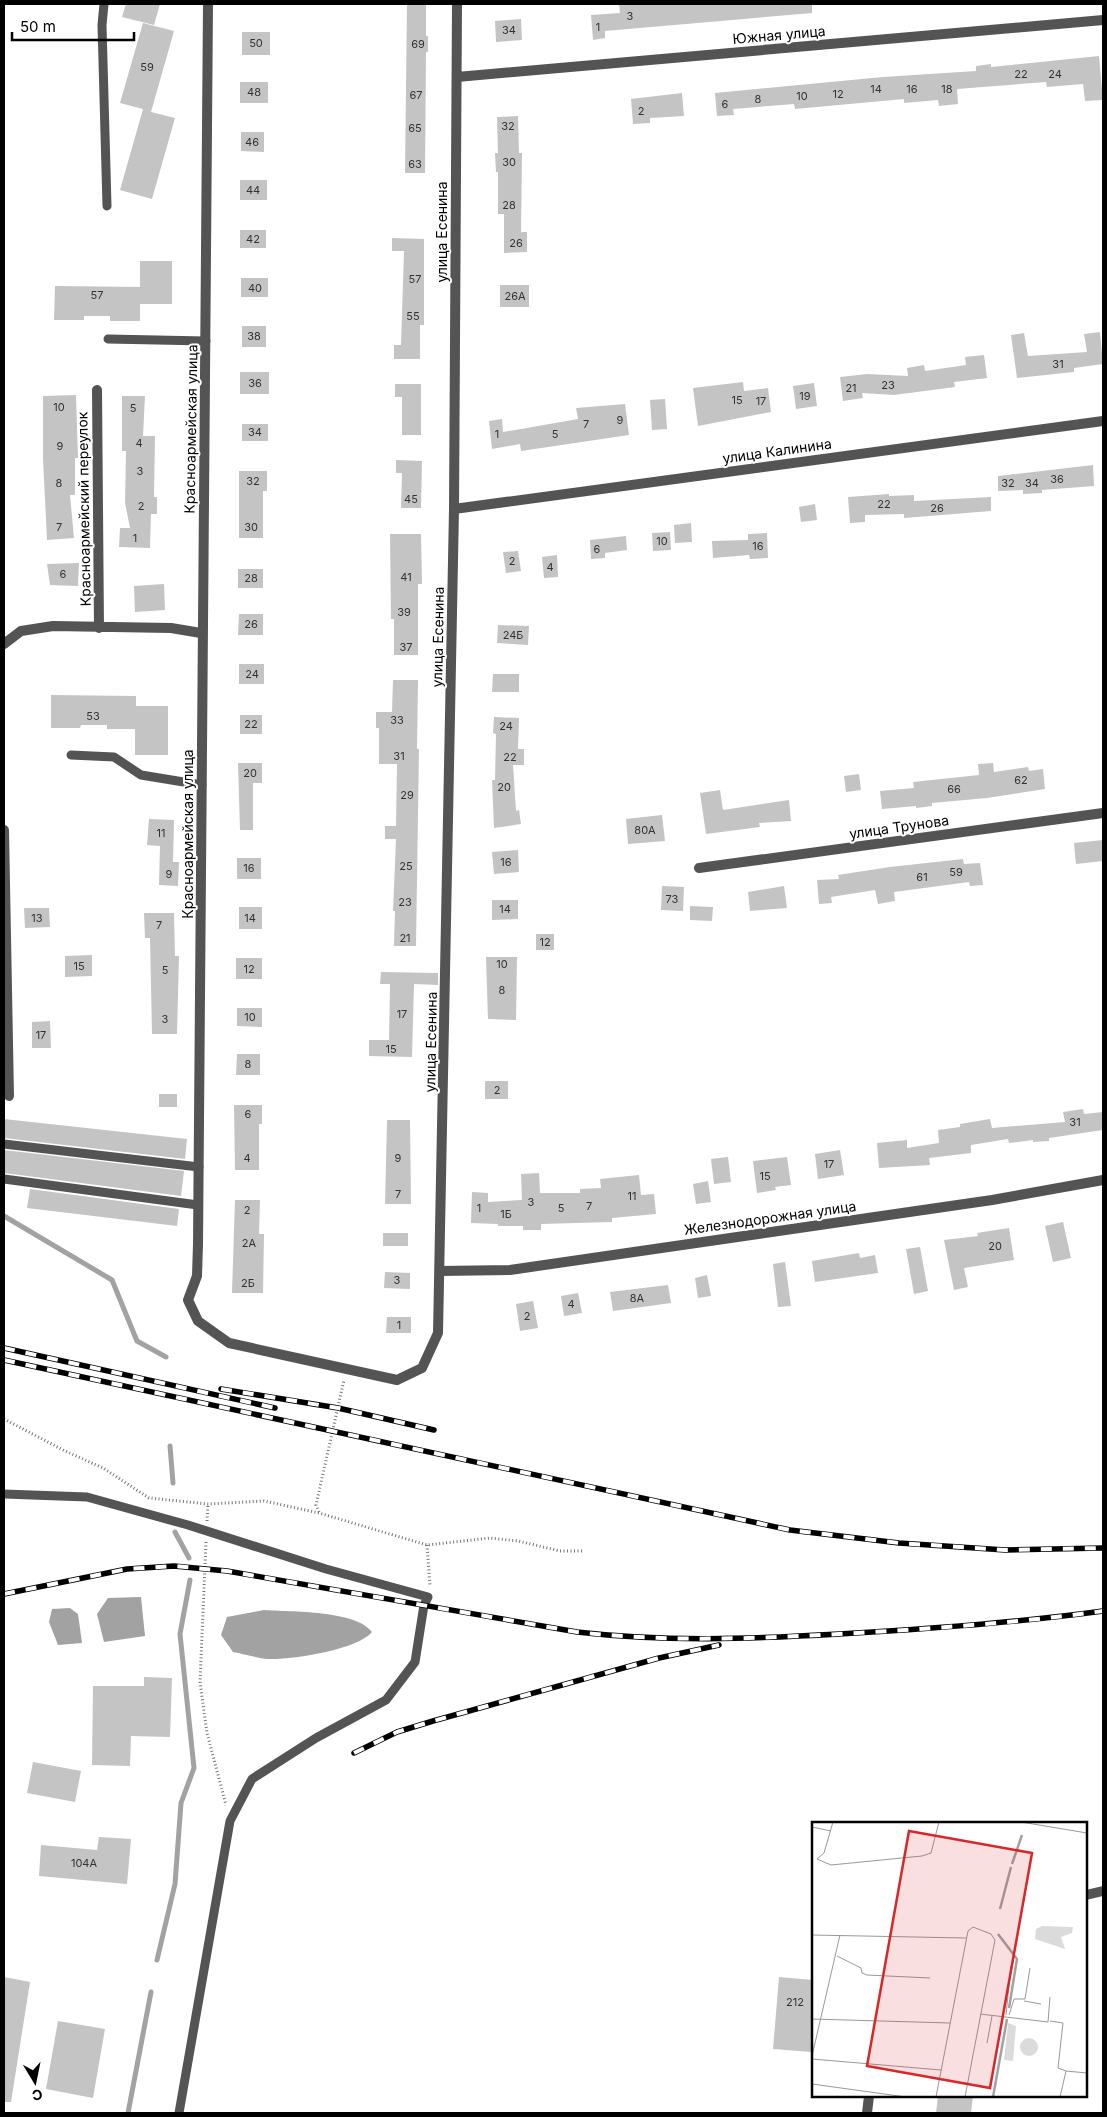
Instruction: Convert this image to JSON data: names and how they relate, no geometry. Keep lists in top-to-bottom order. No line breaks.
{"streets":{"street":["Южная улица","улица Есенина","Красноармейская улица","улица Калинина","Красноармейский переулок","улица Трунова","Железнодорожная улица"]},"crossings":[["Южная улица","улица Есенина"],["улица Есенина","Красноармейская улица"],["улица Есенина","улица Калинина"],["улица Есенина","Железнодорожная улица"],["Красноармейская улица","Железнодорожная улица"]],"house_numbers":["3","1","34","50","69","59","22","24","14","16","18","48","12","67","10","8","6","2","32","65","46","30","63","44","28","42","26","57","40","57","26А","55","38","31","36","23","21","19","15","17","10","5","9","7","34","1","5","4","9","3","36","32","8","32","34","45","22","2","26","7","30","1","10","16","6","2","4","6","41","28","39","26","24Б","37","24","53","33","22","24","31","22","20","62","20","66","29","80А","11","16","25","16","59","9","61","73","23","14","13","14","7","21","12","10","15","12","5","8","17","10","3","17","15","8","2","6","31","4","9","17","15","7","11","3","7","1","5","2","1Б","2А","20","3","2Б","8А","4","2","1","104А","212"],"scale_bar":"50 m","north":"bottom"}
